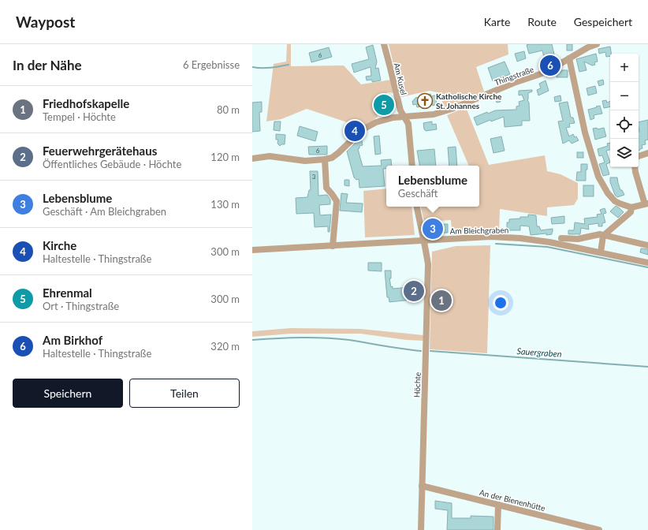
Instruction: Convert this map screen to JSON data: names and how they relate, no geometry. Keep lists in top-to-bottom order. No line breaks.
{"streets":{"street":["Thingstraße","Am Kusel","Am Bleichgraben","Höchte","An der Bienenhütte"]},"crossings":[["Thingstraße","Am Kusel"],["Am Bleichgraben","Höchte"],["Höchte","An der Bienenhütte"]],"water":["Sauergraben"],"places":{"church":["Katholische Kirche St. Johannes"]},"house_numbers":["6","6","3"],"page":{"header":"Waypost","nav":["Karte","Route","Gespeichert"],"heading":["In der Nähe","6 Ergebnisse"],"map_buttons":["+","−"],"pins":["6","5","4","3","2","1"],"list":[{"mark":"1","name":"Friedhofskapelle","note":"Tempel · Höchte","value":"80 m"},{"mark":"2","name":"Feuerwehrgerätehaus","note":"Öffentliches Gebäude · Höchte","value":"120 m"},{"mark":"3","name":"Lebensblume","note":"Geschäft · Am Bleichgraben","value":"130 m"},{"mark":"4","name":"Kirche","note":"Haltestelle · Thingstraße","value":"300 m"},{"mark":"5","name":"Ehrenmal","note":"Ort · Thingstraße","value":"300 m"},{"mark":"6","name":"Am Birkhof","note":"Haltestelle · Thingstraße","value":"320 m"}],"popup":["Lebensblume","Geschäft"],"buttons":["Speichern","Teilen"]}}
